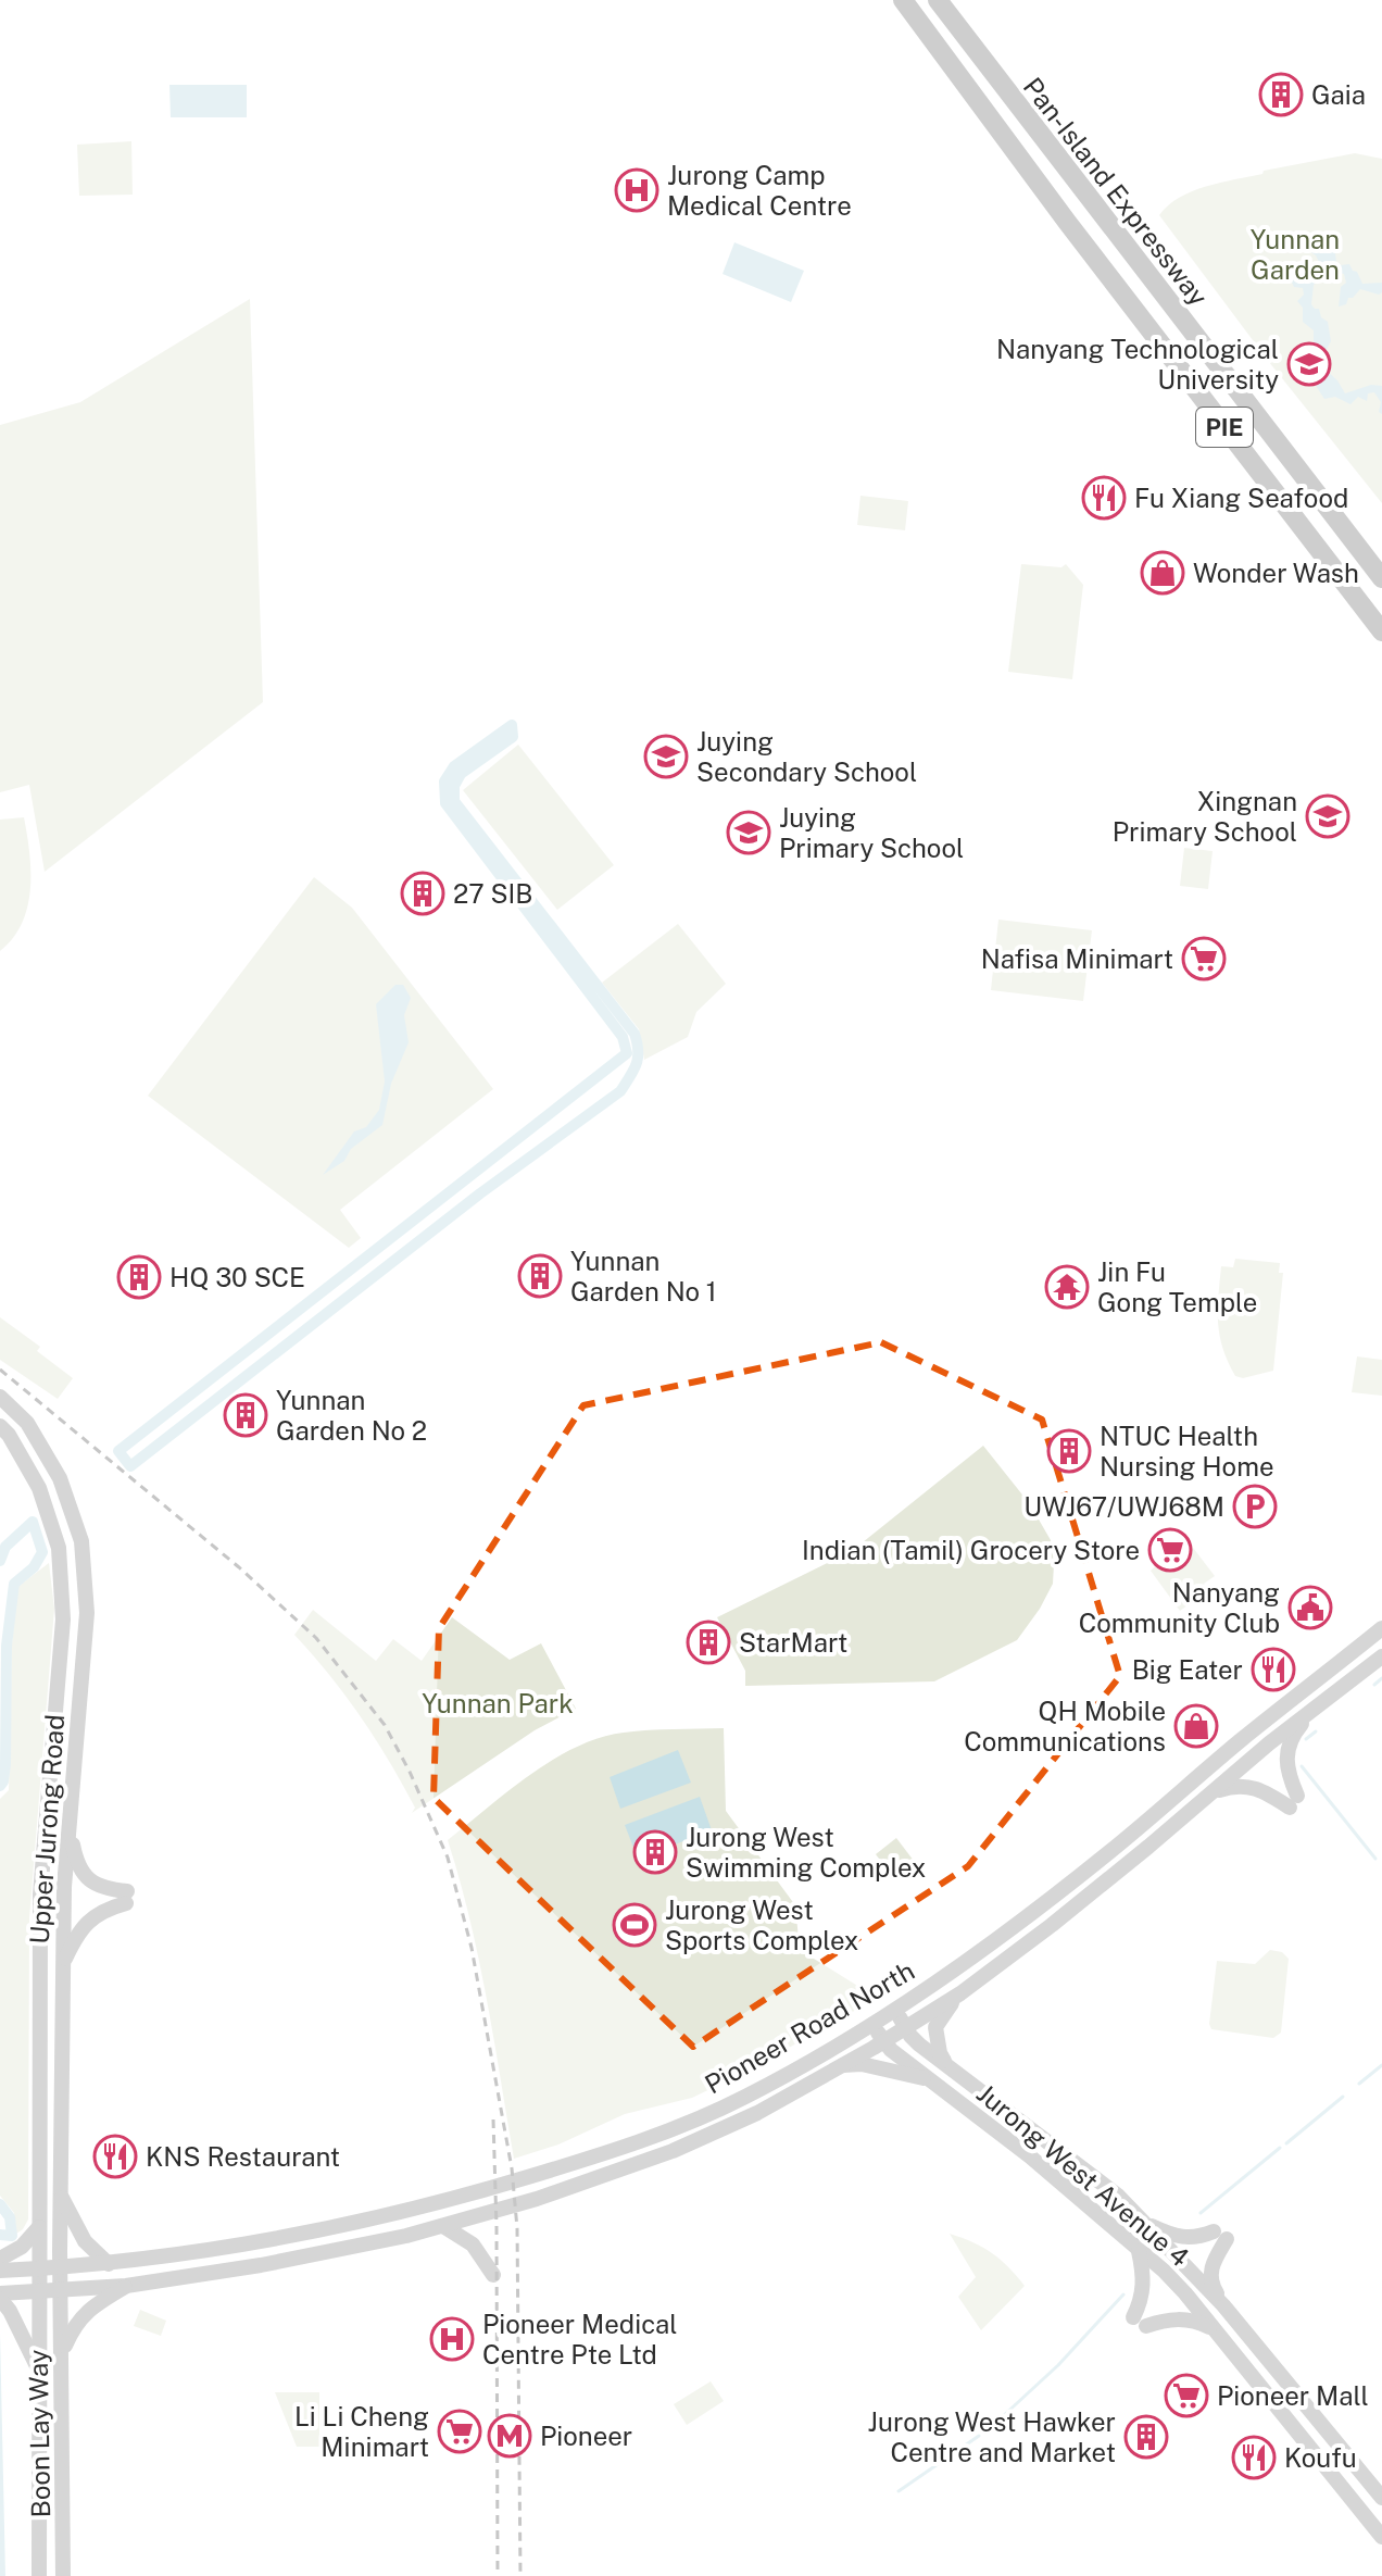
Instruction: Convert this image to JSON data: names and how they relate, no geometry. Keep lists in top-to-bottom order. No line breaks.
{"streets":{"highway":["Pan-Island Expressway","PIE"],"main road":["Upper Jurong Road","Pioneer Road North","Jurong West Avenue 4","Boon Lay Way"]},"crossings":[["Upper Jurong Road","Pioneer Road North"],["Upper Jurong Road","Boon Lay Way"],["Pioneer Road North","Jurong West Avenue 4"],["Pioneer Road North","Boon Lay Way"]],"parks":["Yunnan Garden","Yunnan Park"],"places":{"building":["Gaia","27 SIB","Yunnan Garden No 1","HQ 30 SCE","Yunnan Garden No 2","NTUC Health Nursing Home","StarMart","Jurong West Swimming Complex","Jurong West Hawker Centre and Market"],"hospital":["Jurong Camp Medical Centre","Pioneer Medical Centre Pte Ltd"],"school or university":["Nanyang Technological University","Juying Secondary School","Xingnan Primary School","Juying Primary School"],"restaurant":["Fu Xiang Seafood","Big Eater","KNS Restaurant","Koufu"],"shop":["Wonder Wash","QH Mobile Communications"],"supermarket":["Nafisa Minimart","Indian (Tamil) Grocery Store","Pioneer Mall","Li Li Cheng Minimart"],"temple":["Jin Fu Gong Temple"],"parking":["UWJ67/UWJ68M"],"public building":["Nanyang Community Club"],"sports":["Jurong West Sports Complex"],"metro station":["Pioneer"]}}
